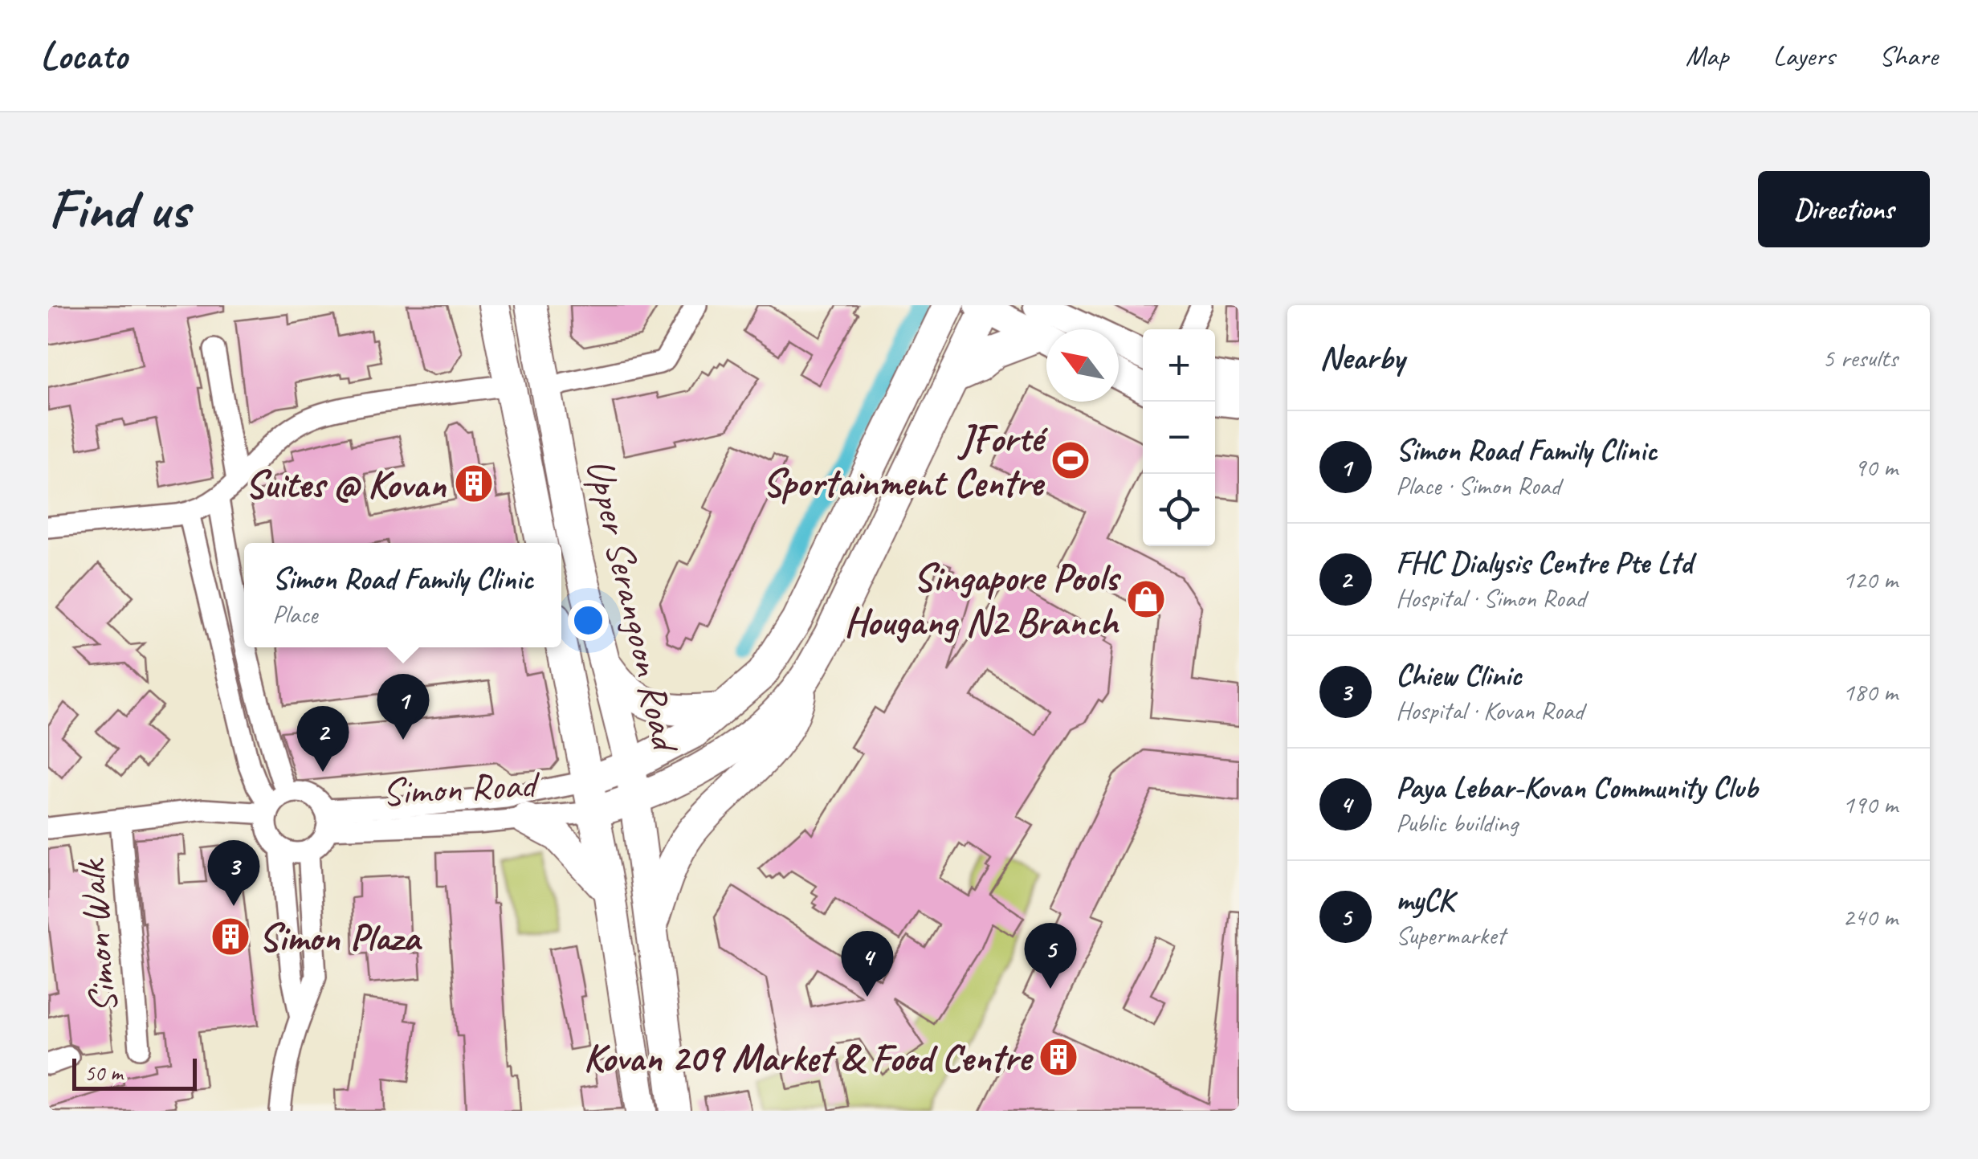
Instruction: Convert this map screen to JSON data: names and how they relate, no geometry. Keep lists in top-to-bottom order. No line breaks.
{"streets":{"main road":["Upper Serangoon Road"],"street":["Simon Road","Simon Walk"]},"crossings":[["Upper Serangoon Road","Simon Road"]],"places":{"sports":["JForté Sportainment Centre"],"building":["Suites @ Kovan","Simon Plaza","Kovan 209 Market & Food Centre"],"shop":["Singapore Pools Hougang N2 Branch"]},"scale_bar":"50 m","north":"top left","page":{"header":"Locato","nav":["Map","Layers","Share"],"buttons":"Directions","title":"Find us","heading":["Nearby","5 results"],"map_buttons":["+","−"],"list":[{"mark":"1","name":"Simon Road Family Clinic","note":"Place · Simon Road","value":"90 m"},{"mark":"2","name":"FHC Dialysis Centre Pte Ltd","note":"Hospital · Simon Road","value":"120 m"},{"mark":"3","name":"Chiew Clinic","note":"Hospital · Kovan Road","value":"180 m"},{"mark":"4","name":"Paya Lebar-Kovan Community Club","note":"Public building","value":"190 m"},{"mark":"5","name":"myCK","note":"Supermarket","value":"240 m"}],"popup":["Simon Road Family Clinic","Place"],"pins":["1","2","3","5","4"],"scale":"50 m"}}
